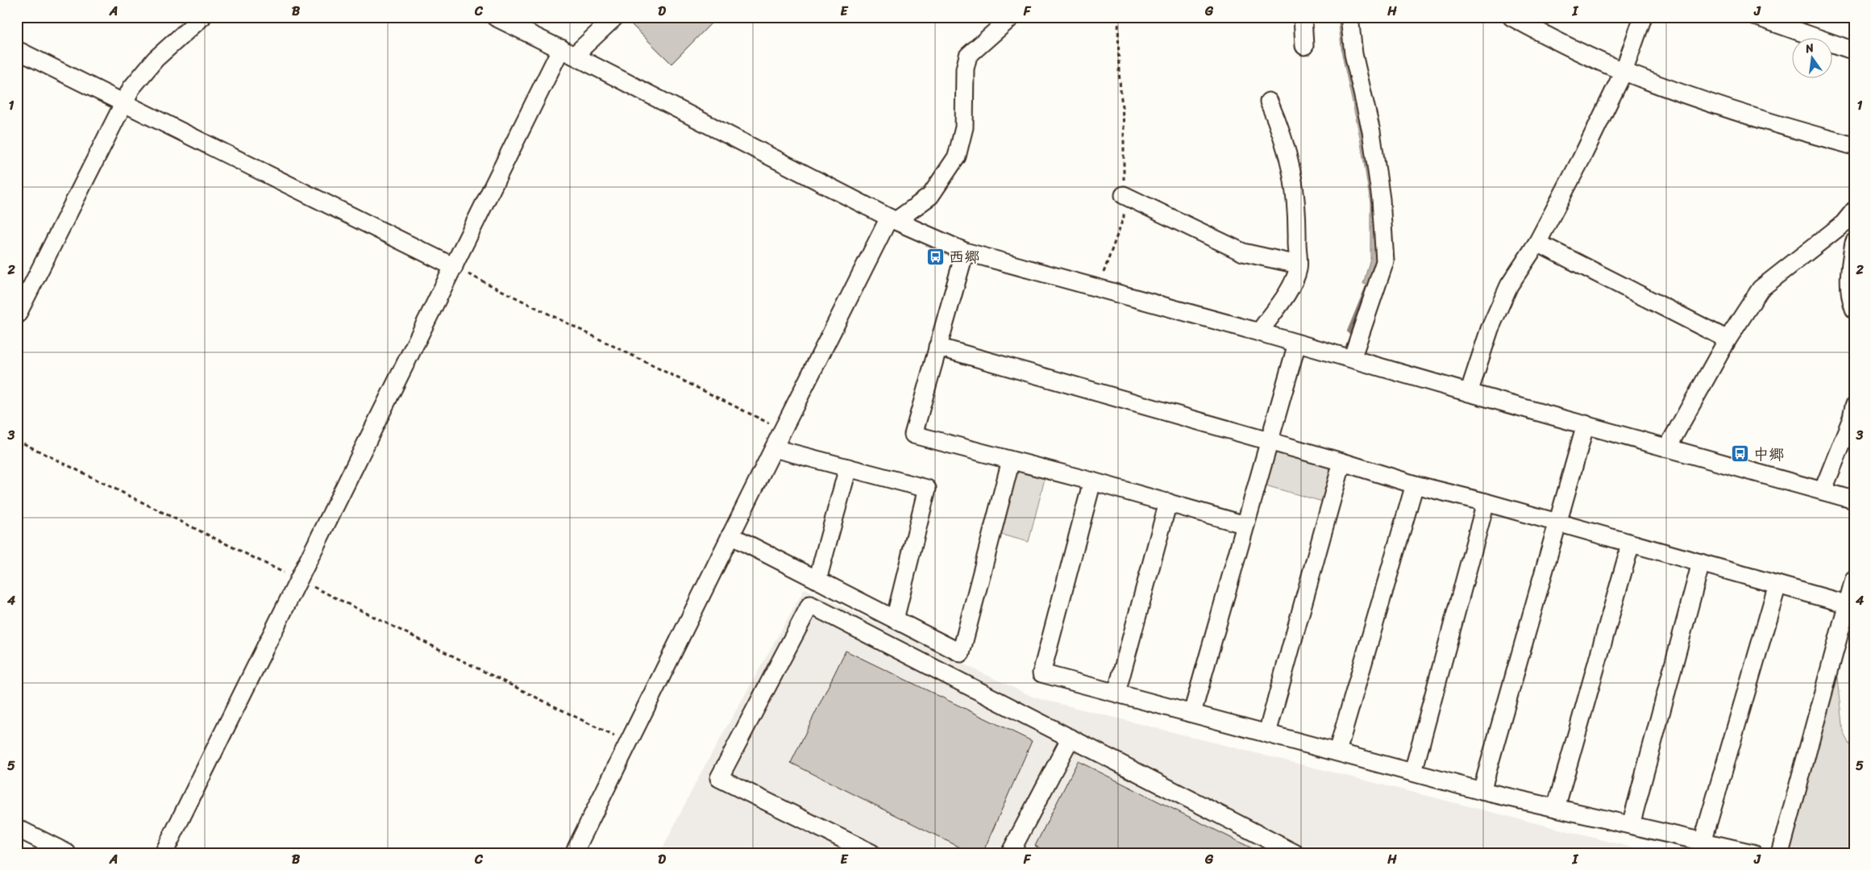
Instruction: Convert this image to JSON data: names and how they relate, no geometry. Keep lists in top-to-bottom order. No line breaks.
{"places":{"bus stop":["西郷","中郷"]},"north":"top","grid":{"columns":["A","B","C","D","E","F","G","H","I","J"],"rows":["1","2","3","4","5"]}}
